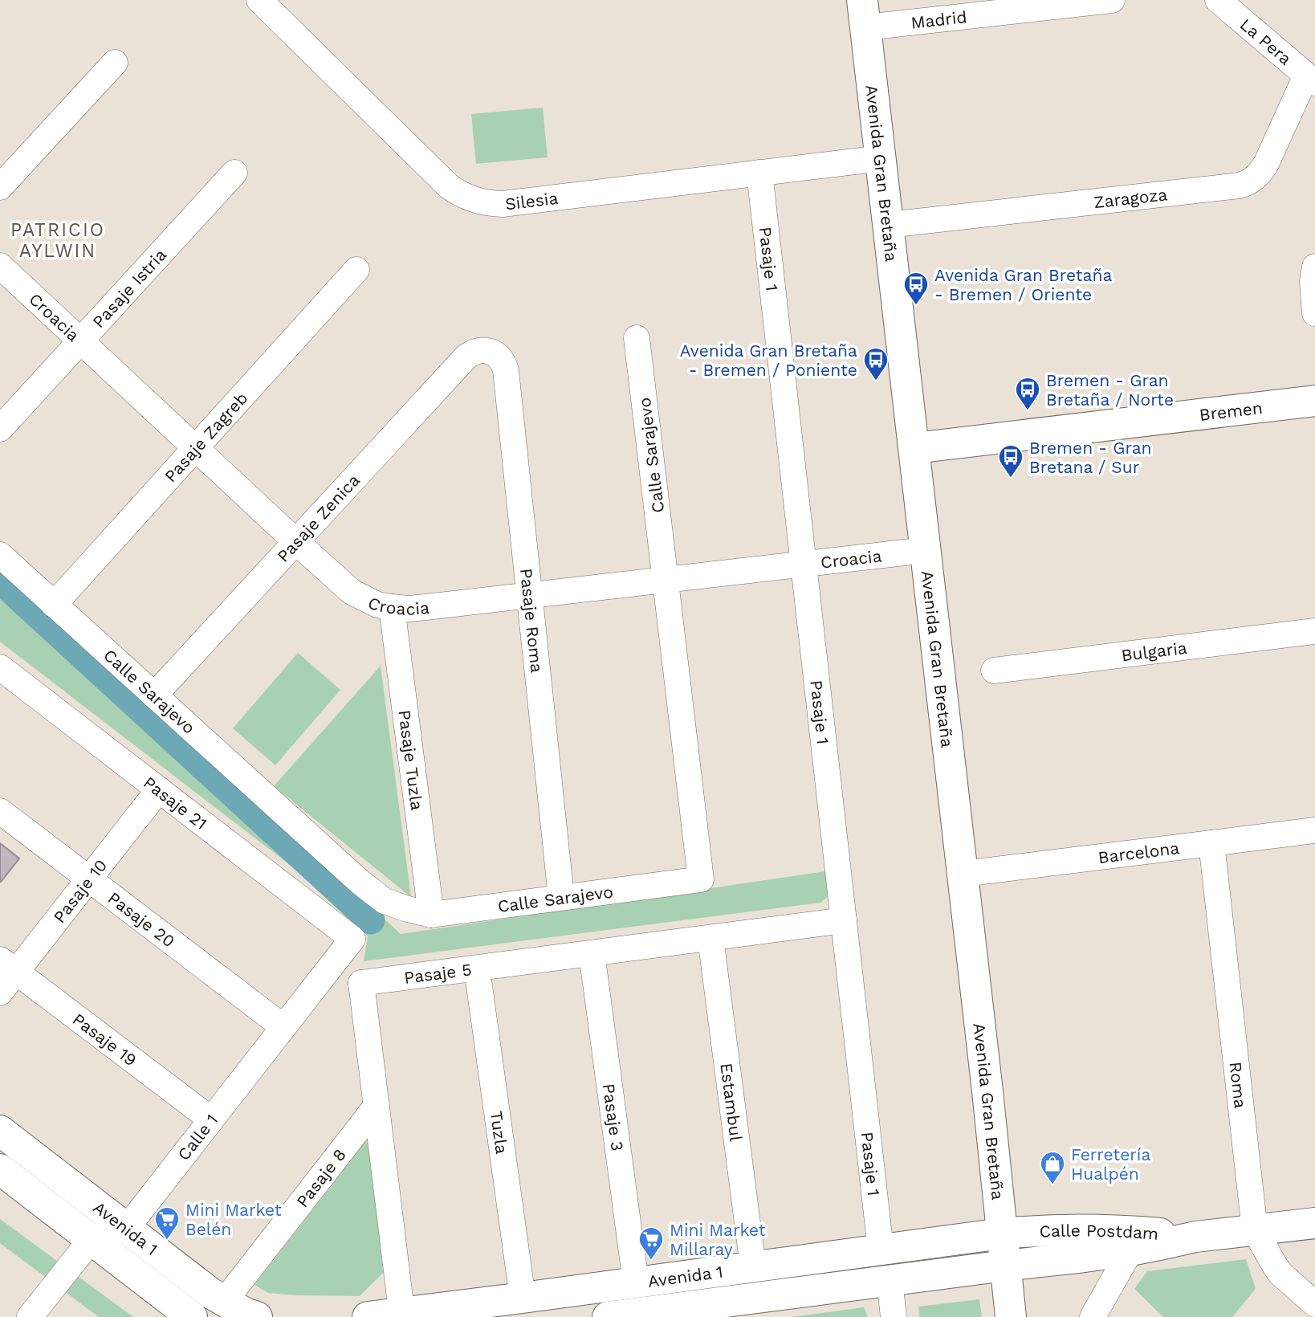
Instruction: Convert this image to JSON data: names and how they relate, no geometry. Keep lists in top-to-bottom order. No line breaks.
{"streets":{"street":["Madrid","La Pera","Avenida Gran Bretaña","Zaragoza","Silesia","Pasaje 1","Pasaje Istria","Croacia","Bremen","Pasaje Zagreb","Calle Sarajevo","Pasaje Zenica","Pasaje Roma","Bulgaria","Pasaje Tuzla","Pasaje 21","Barcelona","Pasaje 10","Pasaje 20","Pasaje 5","Pasaje 19","Roma","Estambul","Pasaje 3","Tuzla","Calle 1","Pasaje 8","Avenida 1","Calle Postdam"]},"crossings":[["Madrid","Avenida Gran Bretaña"],["La Pera","Zaragoza"],["Avenida Gran Bretaña","Zaragoza"],["Avenida Gran Bretaña","Silesia"],["Avenida Gran Bretaña","Croacia"],["Avenida Gran Bretaña","Bremen"],["Avenida Gran Bretaña","Barcelona"],["Avenida Gran Bretaña","Avenida 1"],["Avenida Gran Bretaña","Calle Postdam"],["Silesia","Pasaje 1"],["Pasaje 1","Croacia"],["Pasaje 1","Pasaje 5"],["Pasaje 1","Avenida 1"],["Pasaje Istria","Croacia"],["Croacia","Pasaje Zagreb"],["Croacia","Calle Sarajevo"],["Croacia","Pasaje Zenica"],["Croacia","Pasaje Roma"],["Croacia","Pasaje Tuzla"],["Pasaje Zagreb","Calle Sarajevo"],["Calle Sarajevo","Pasaje Zenica"],["Calle Sarajevo","Pasaje Roma"],["Calle Sarajevo","Pasaje Tuzla"],["Pasaje Zenica","Pasaje Roma"],["Pasaje 21","Pasaje 10"],["Pasaje 21","Calle 1"],["Barcelona","Roma"],["Pasaje 10","Pasaje 20"],["Pasaje 10","Pasaje 19"],["Pasaje 20","Calle 1"],["Pasaje 5","Estambul"],["Pasaje 5","Pasaje 3"],["Pasaje 5","Tuzla"],["Pasaje 19","Calle 1"],["Roma","Calle Postdam"],["Estambul","Avenida 1"],["Pasaje 3","Avenida 1"],["Tuzla","Avenida 1"],["Calle 1","Avenida 1"],["Pasaje 8","Avenida 1"],["Avenida 1","Calle Postdam"]],"districts":["PATRICIO AYLWIN"],"places":{"bus stop":["Avenida Gran Bretaña - Bremen / Oriente","Avenida Gran Bretaña - Bremen / Poniente","Bremen - Gran Bretaña / Norte","Bremen - Gran Bretana / Sur"],"shop":["Ferretería Hualpén"],"supermarket":["Mini Market Belén","Mini Market Millaray"]}}
